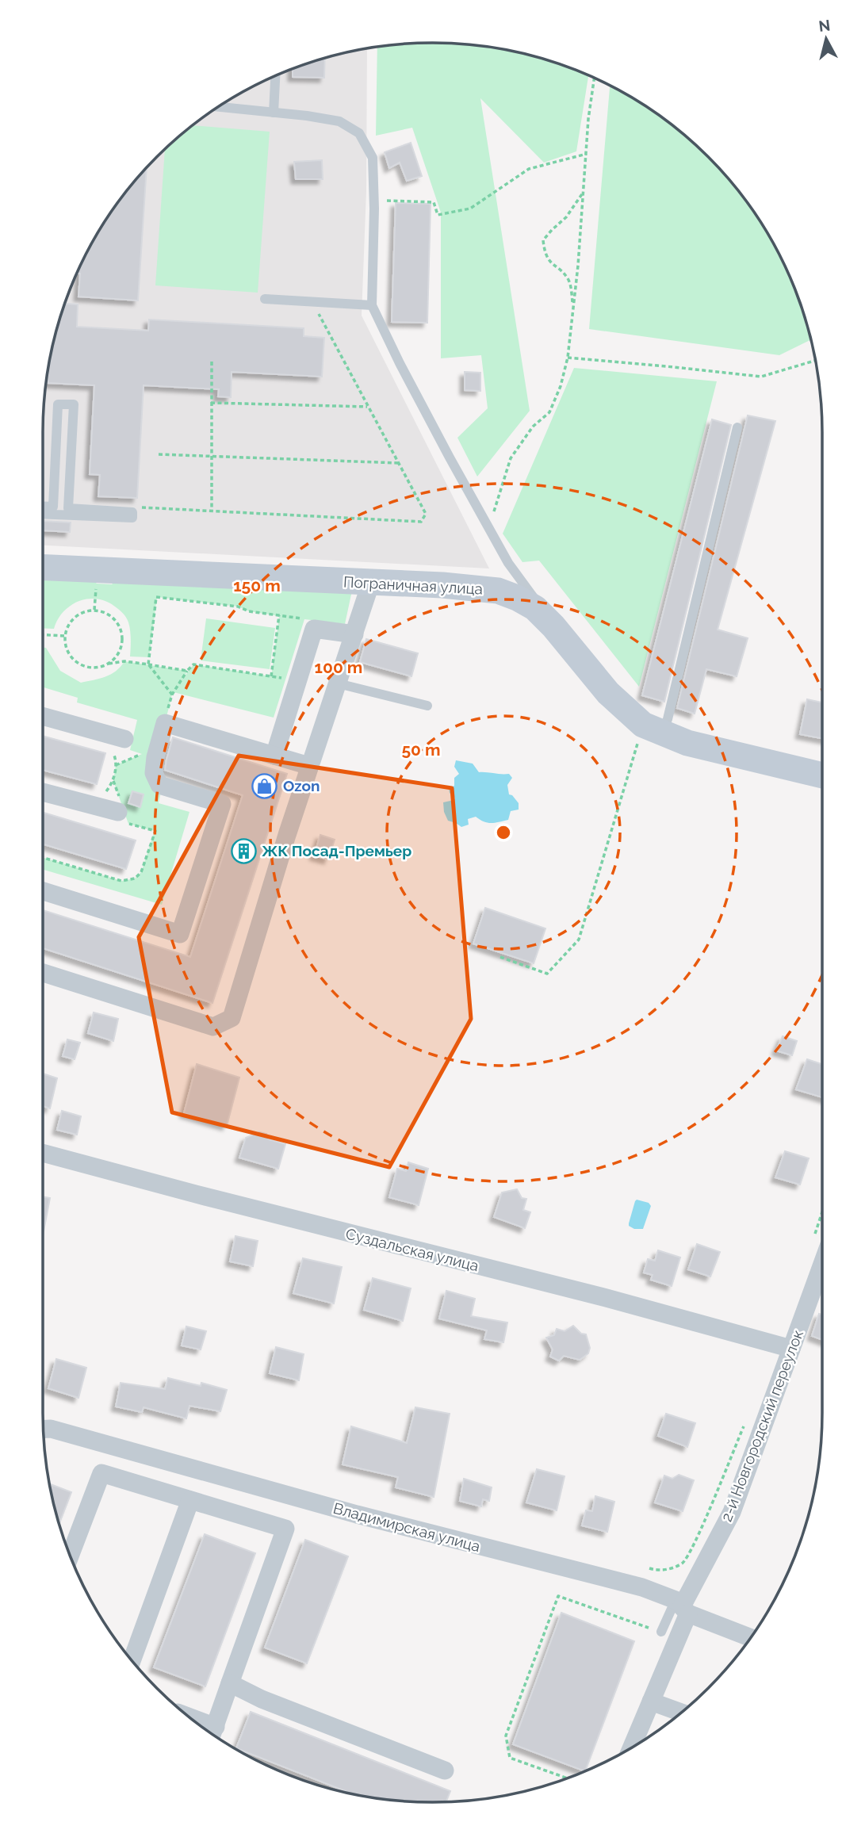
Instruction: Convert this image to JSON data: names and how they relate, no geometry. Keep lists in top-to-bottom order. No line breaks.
{"streets":{"street":["Пограничная улица","Суздальская улица","2-й Новгородский переулок","Владимирская улица"]},"crossings":[["Суздальская улица","2-й Новгородский переулок"],["2-й Новгородский переулок","Владимирская улица"]],"places":{"shop":["Ozon"],"building":["ЖК Посад-Премьер"]},"north":"top","rings":["150 m","100 m","50 m"]}
